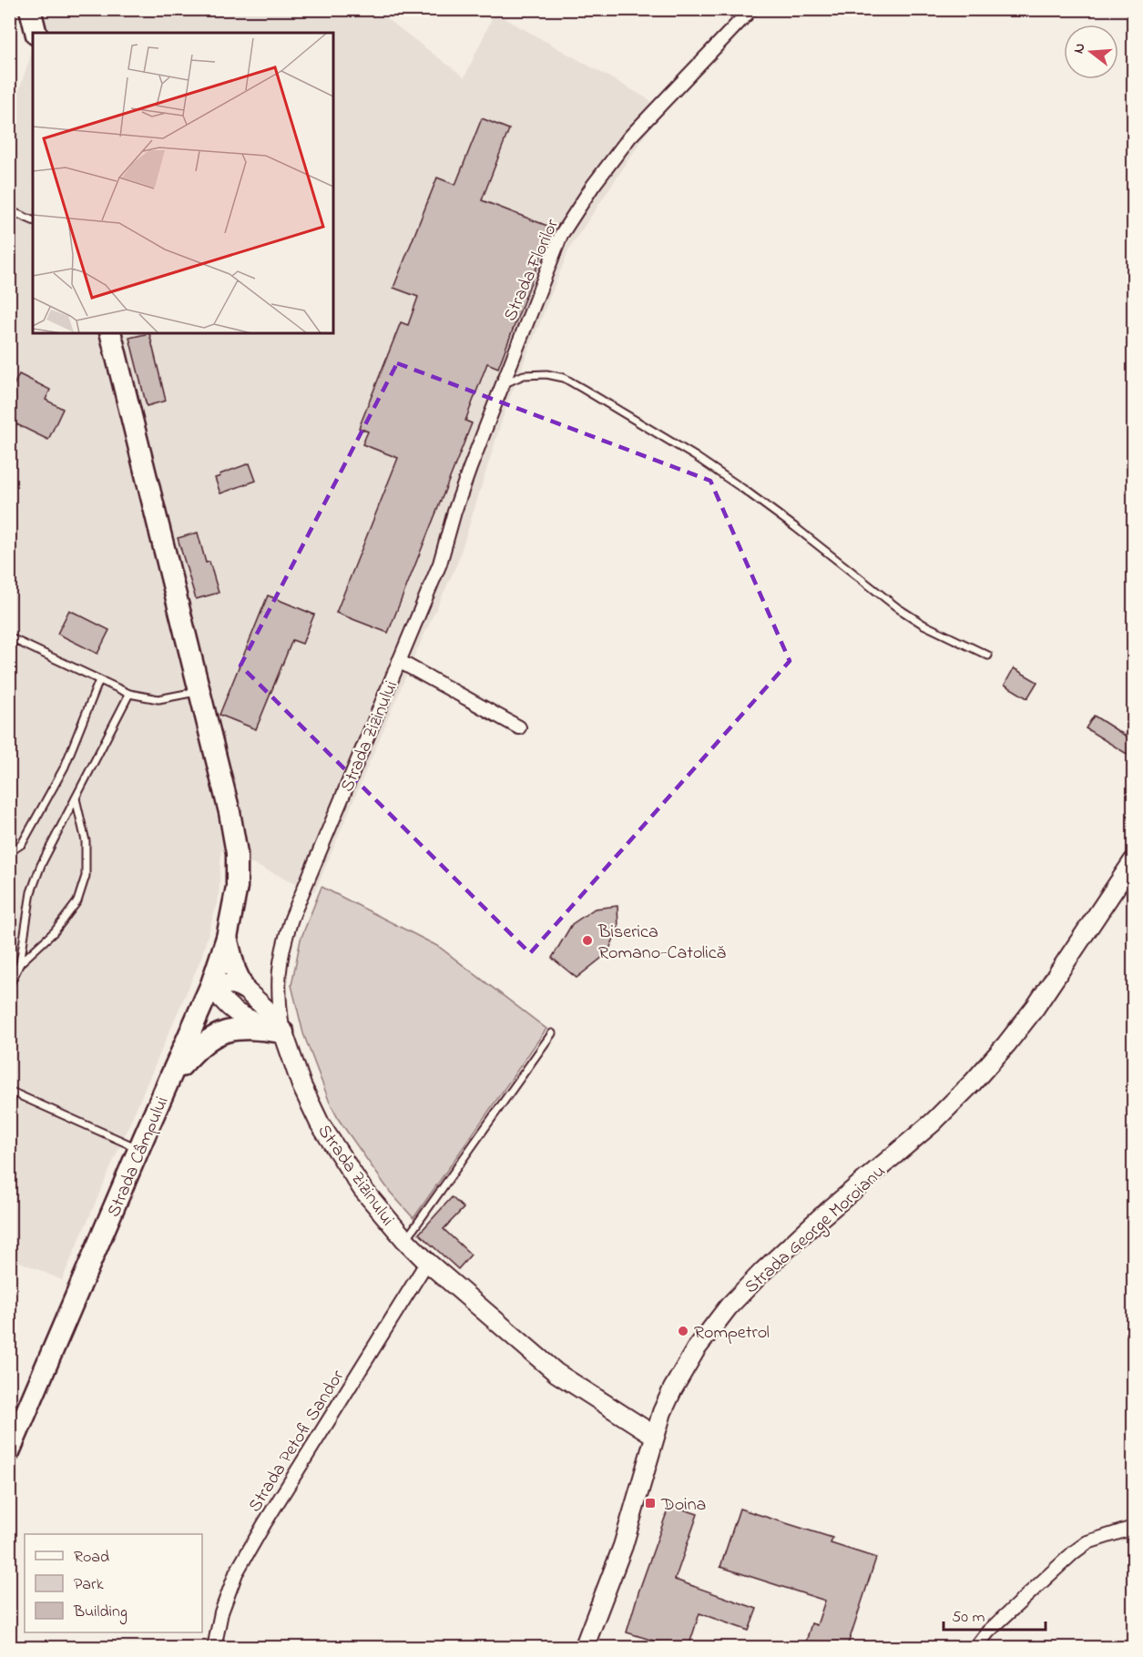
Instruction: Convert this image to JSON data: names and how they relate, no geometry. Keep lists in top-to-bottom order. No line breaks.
{"streets":{"main road":["Strada Zizinului","Strada Câmpului","Strada George Moroianu"],"street":["Strada Florilor","Strada Petofi Sandor"]},"crossings":[["Strada Florilor","Strada Zizinului"],["Strada Zizinului","Strada George Moroianu"],["Strada Zizinului","Strada Petofi Sandor"]],"places":{"other":["Biserica Romano-Catolică","Rompetrol"],"transit":["Doina"]},"legend":["Road","Park","Building"],"scale_bar":"50 m","north":"left"}
